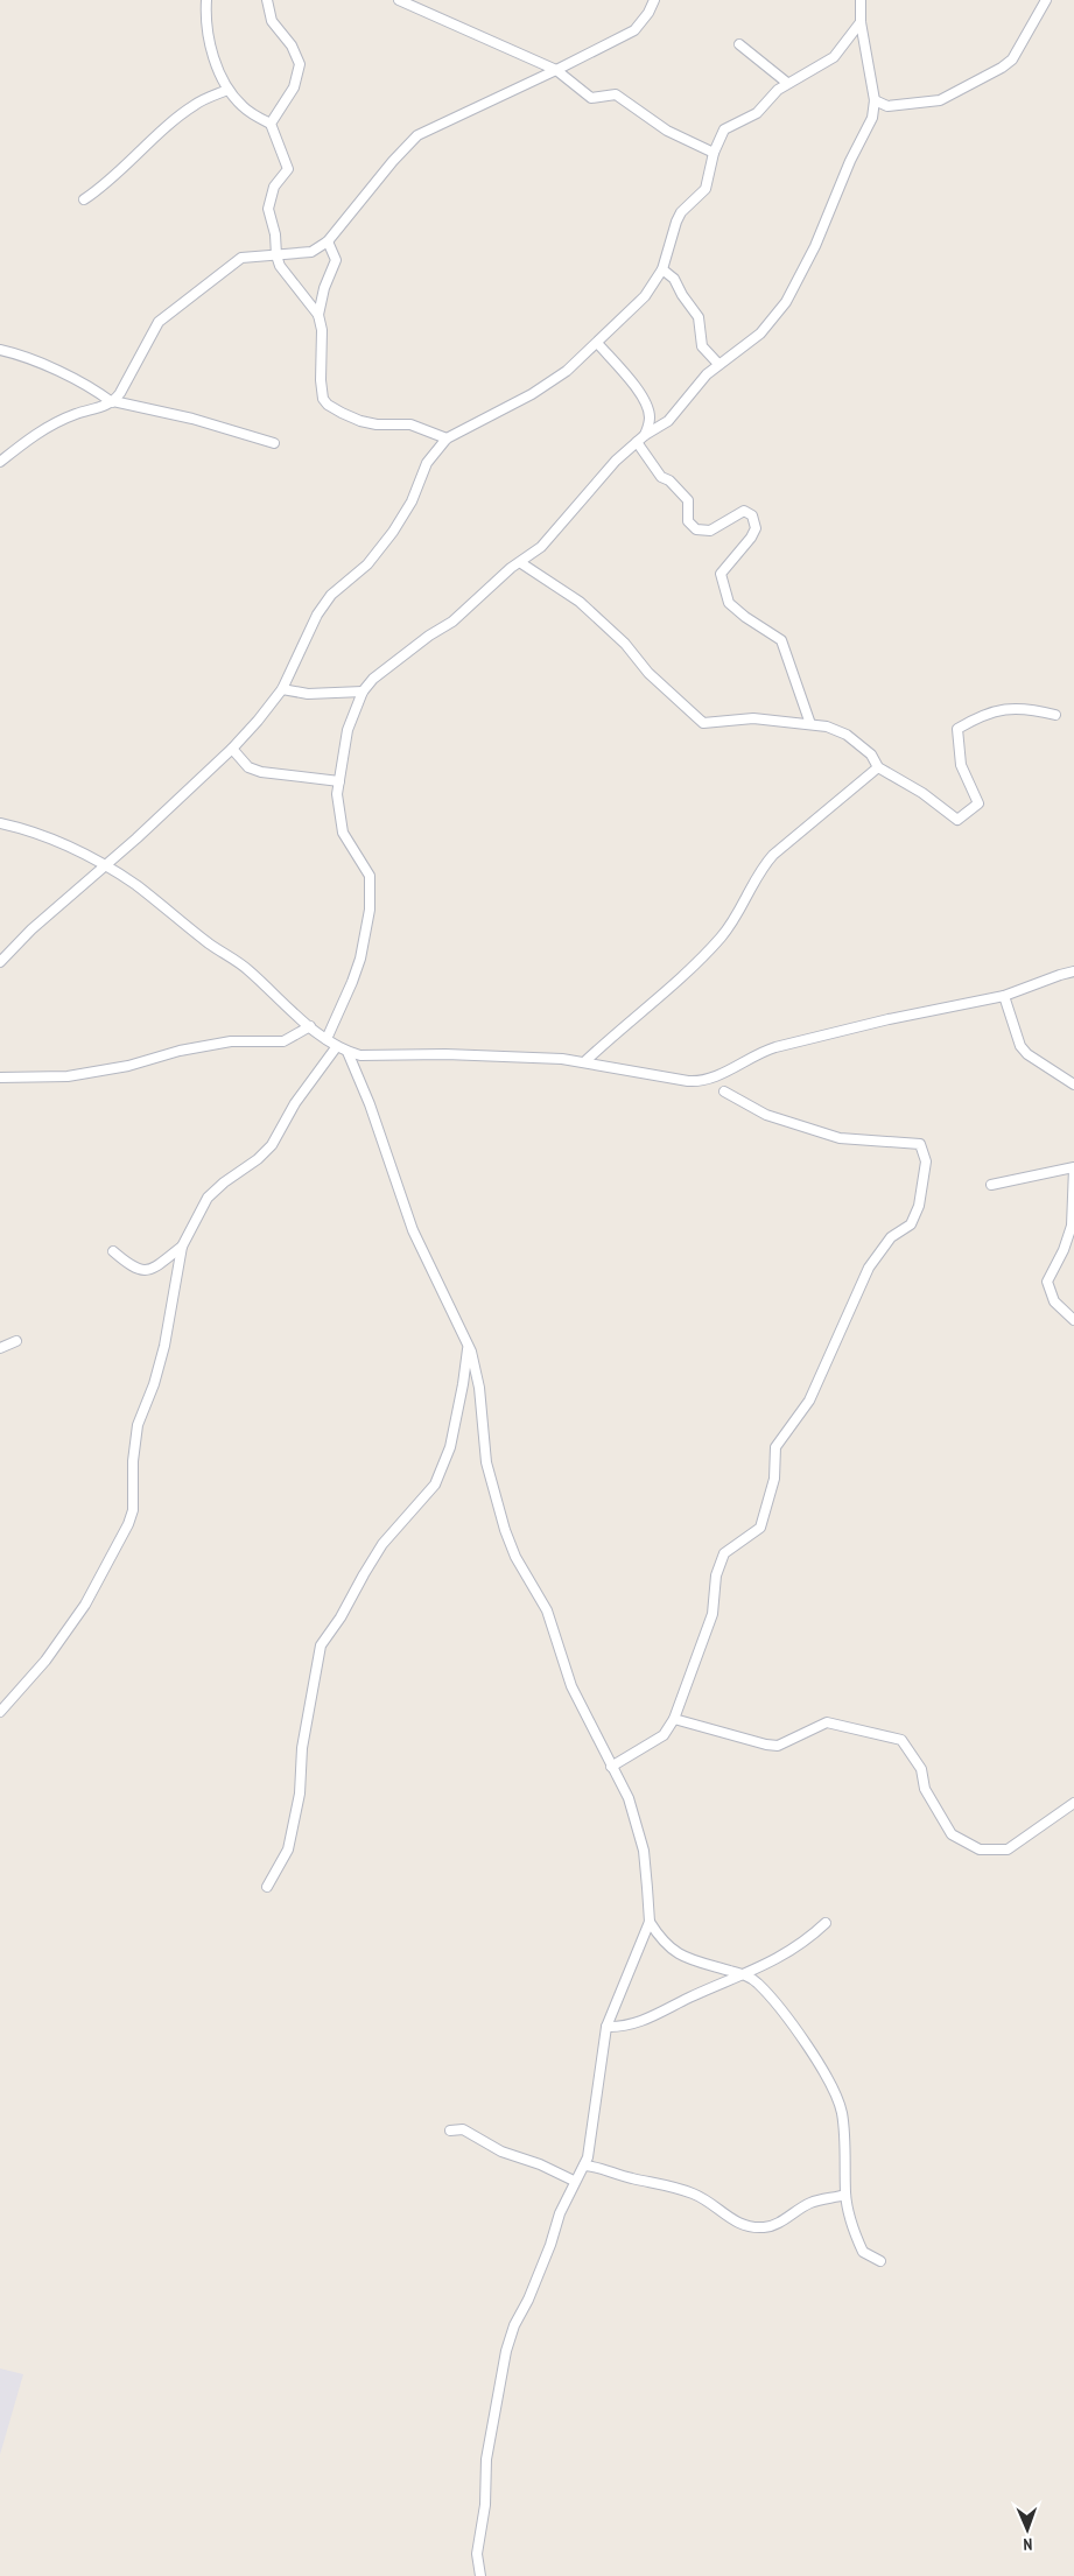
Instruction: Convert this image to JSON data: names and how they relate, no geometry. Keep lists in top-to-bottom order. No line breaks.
{"north":"bottom"}
